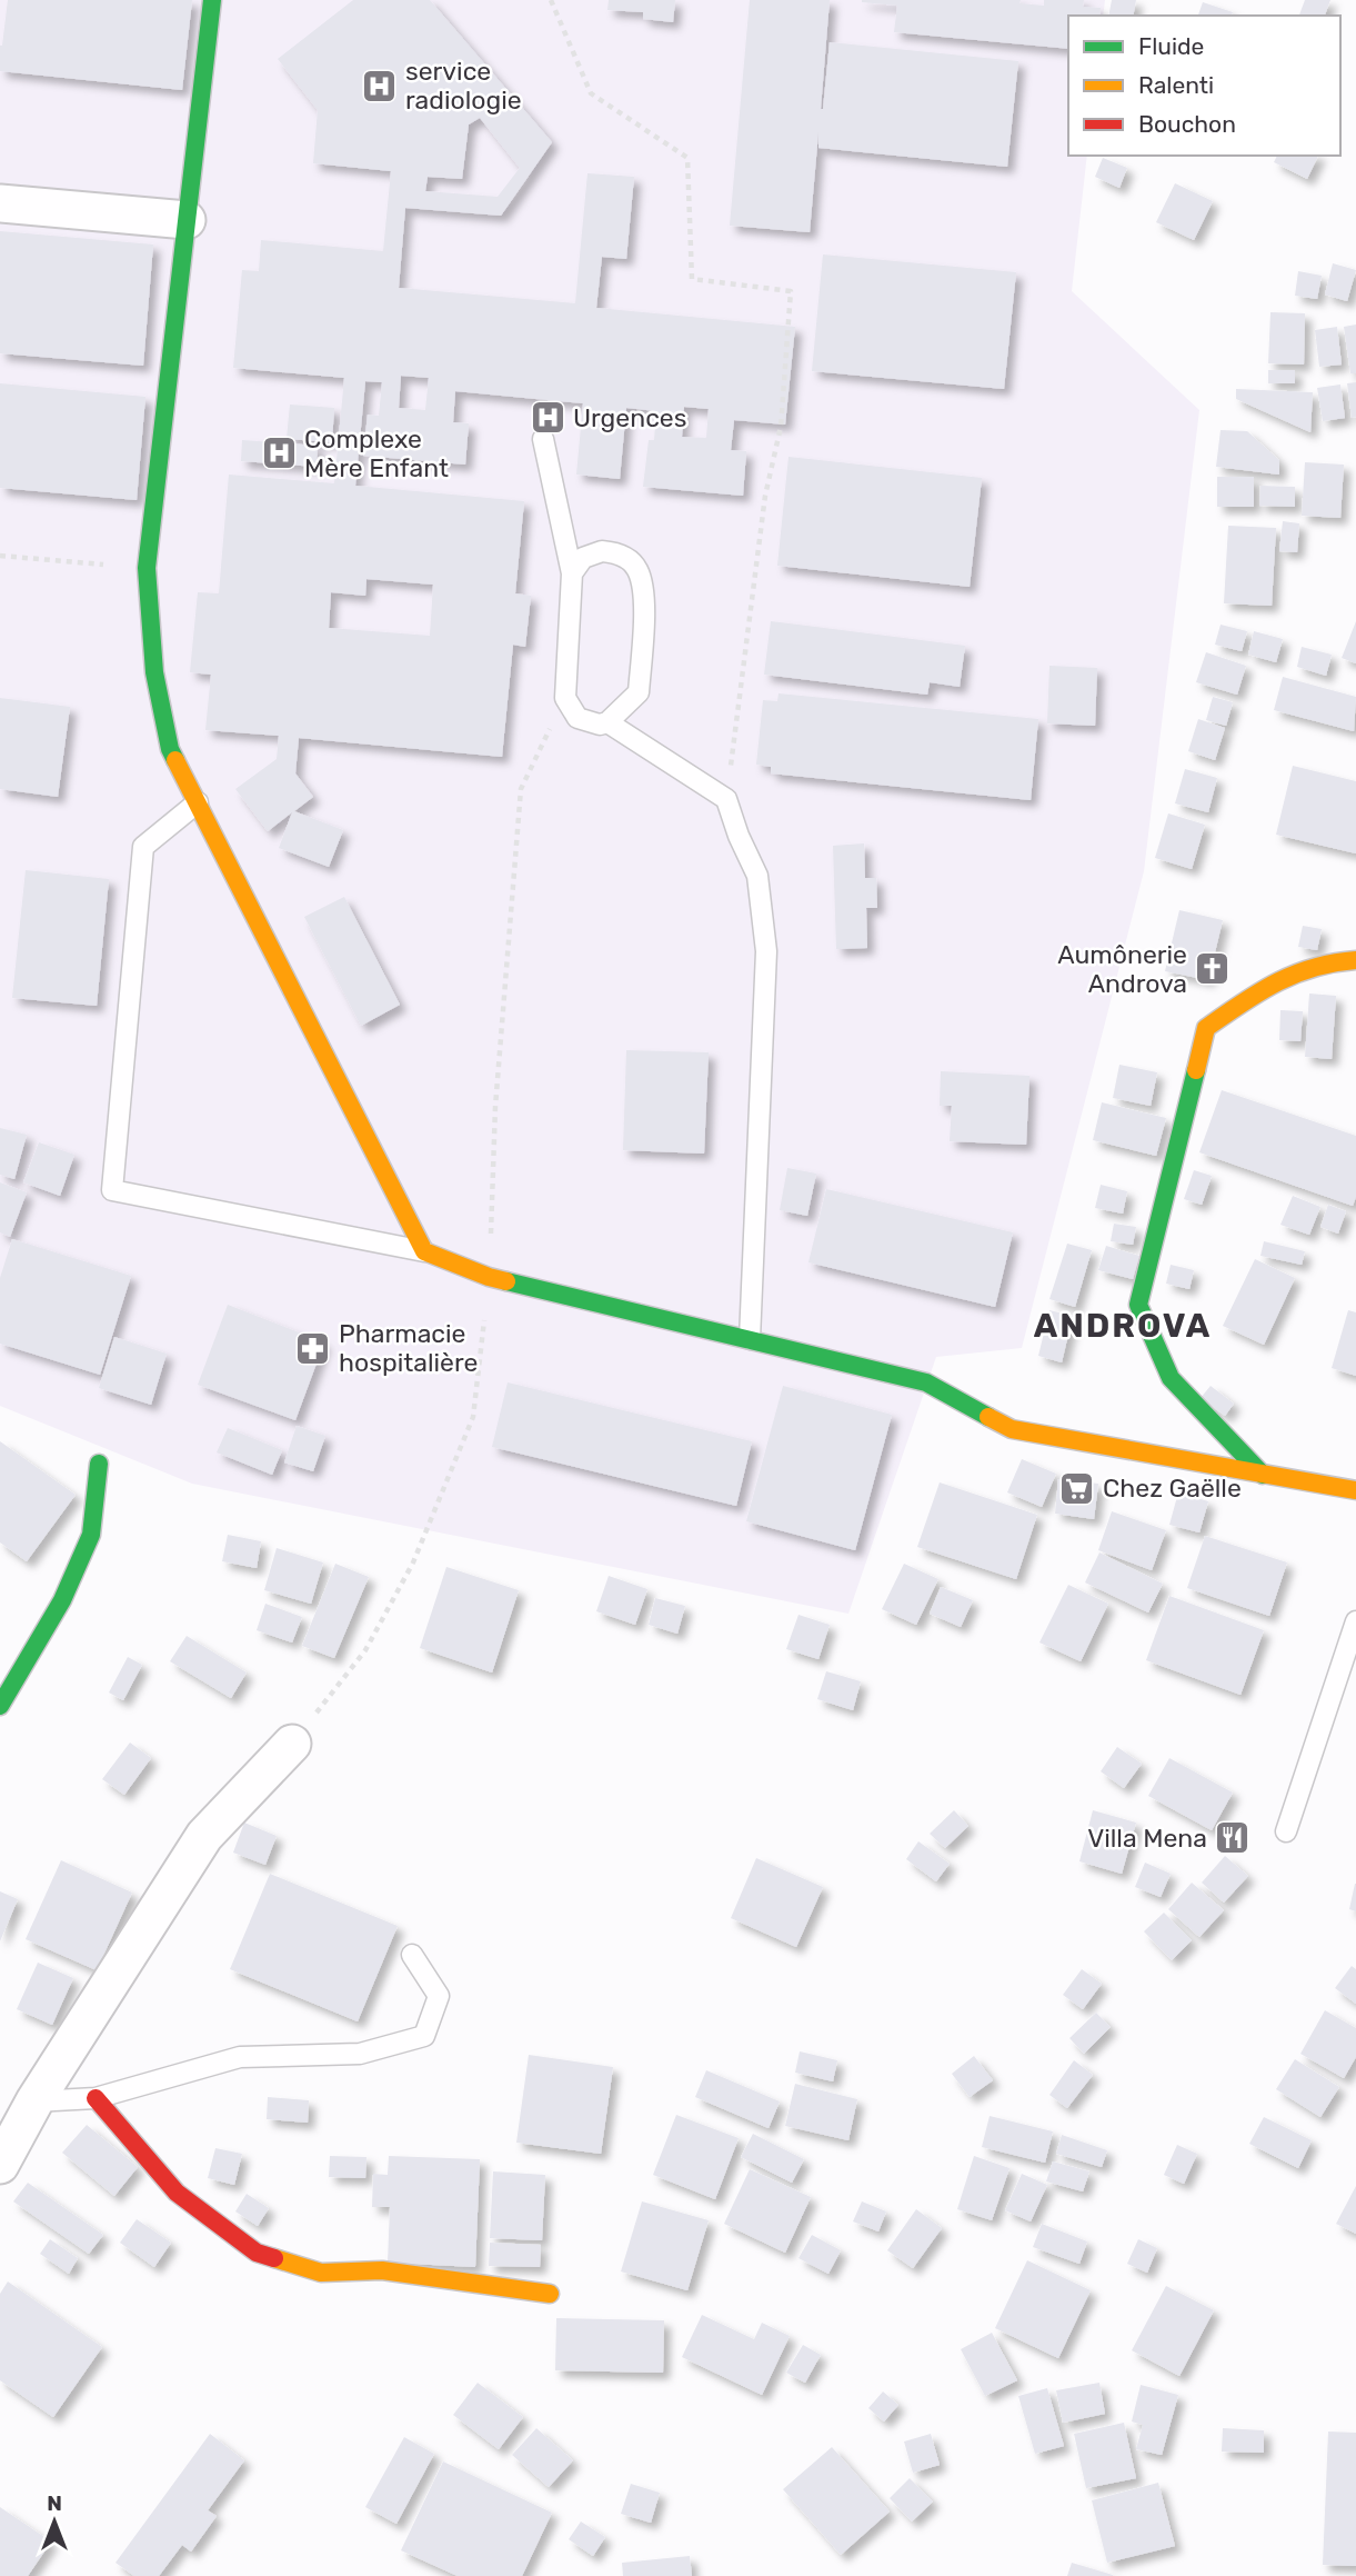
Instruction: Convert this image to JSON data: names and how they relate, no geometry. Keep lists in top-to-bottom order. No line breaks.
{"districts":["ANDROVA"],"places":{"hospital":["service radiologie","Urgences","Complexe Mère Enfant"],"church":["Aumônerie Androva"],"pharmacy":["Pharmacie hospitalière"],"supermarket":["Chez Gaëlle"],"restaurant":["Villa Mena"]},"legend":["Fluide","Ralenti","Bouchon"],"north":"top"}
